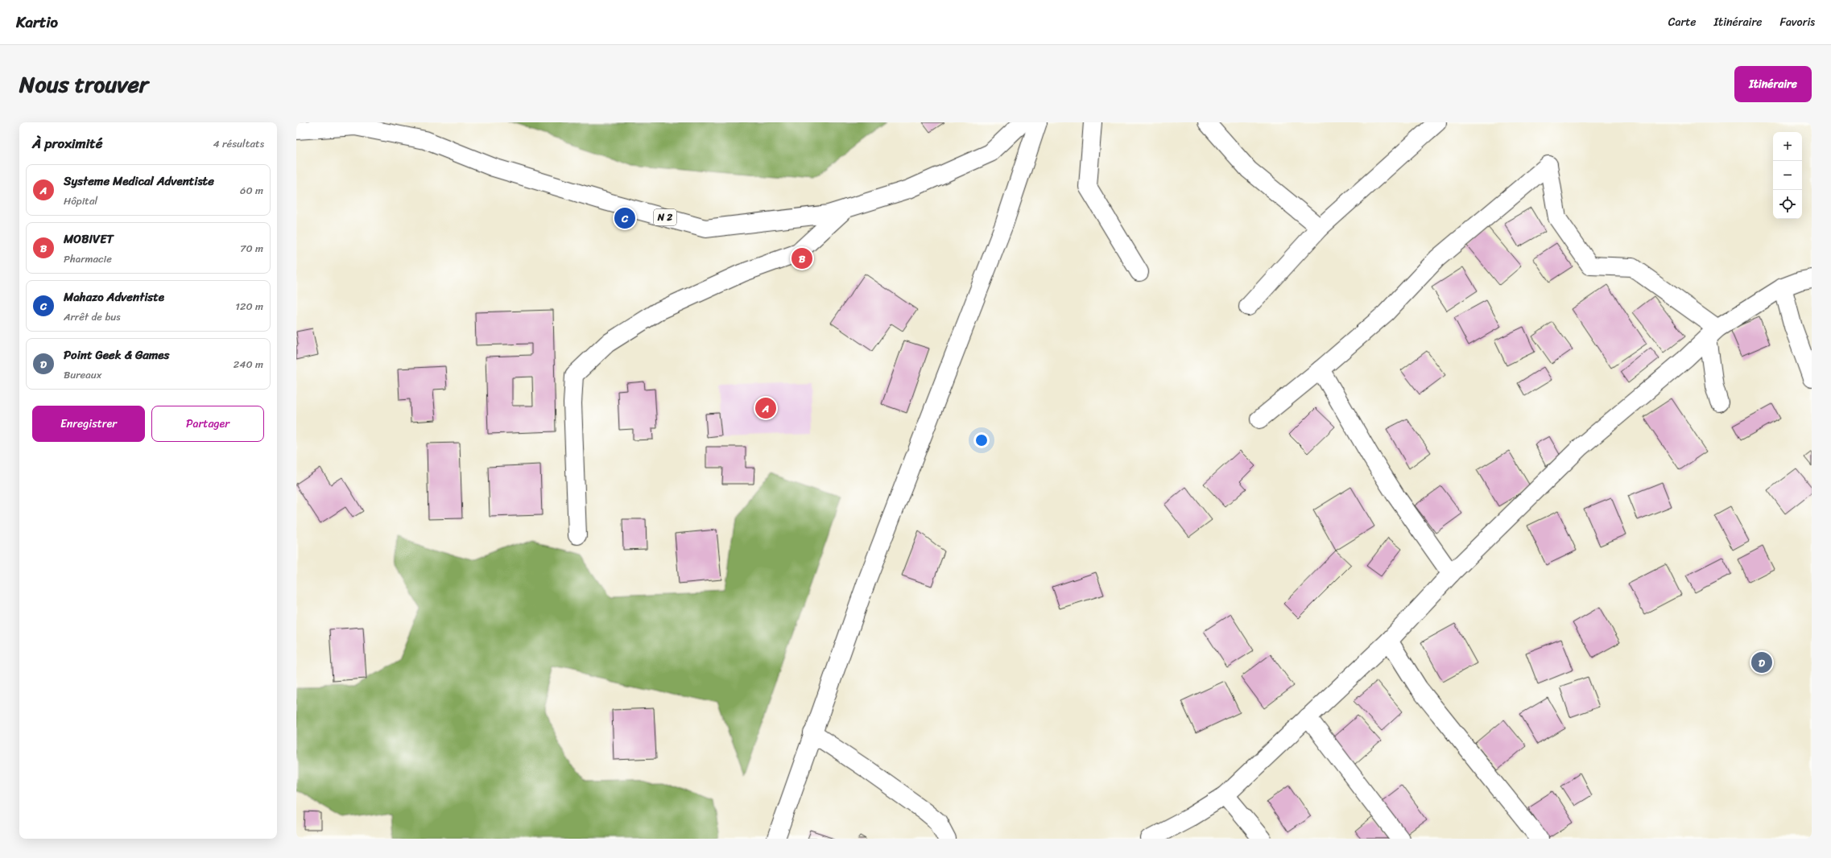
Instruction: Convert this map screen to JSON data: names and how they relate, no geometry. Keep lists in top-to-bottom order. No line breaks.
{"streets":{"street":["N 2"]},"page":{"header":"Kartio","nav":["Carte","Itinéraire","Favoris"],"title":"Nous trouver","buttons":["Itinéraire",["Enregistrer","Partager"]],"heading":["À proximité","4 résultats"],"map_buttons":["+","−"],"list":[{"mark":"A","name":"Systeme Medical Adventiste","note":"Hôpital","value":"60 m"},{"mark":"B","name":"MOBIVET","note":"Pharmacie","value":"70 m"},{"mark":"C","name":"Mahazo Adventiste","note":"Arrêt de bus","value":"120 m"},{"mark":"D","name":"Point Geek & Games","note":"Bureaux","value":"240 m"}],"pins":["C","B","A","D"]}}
